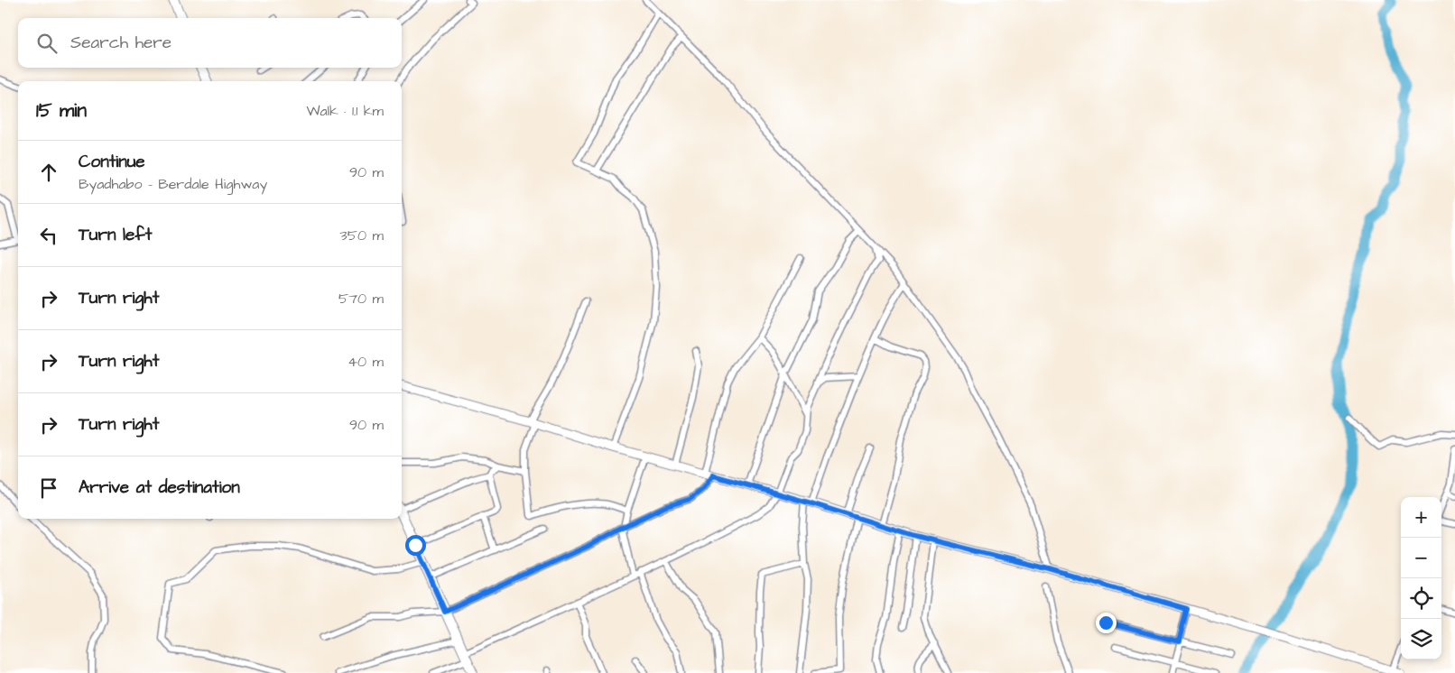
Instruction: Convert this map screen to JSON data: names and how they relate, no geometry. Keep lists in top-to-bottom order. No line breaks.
{"page":{"search":"Search here","heading":["15 min","Walk · 1.1 km"],"list":[["Continue","Byadhabo - Berdale Highway","90 m"],["Turn left","350 m"],["Turn right","570 m"],["Turn right","40 m"],["Turn right","90 m"],"Arrive at destination"],"map_buttons":["+","−"]}}
